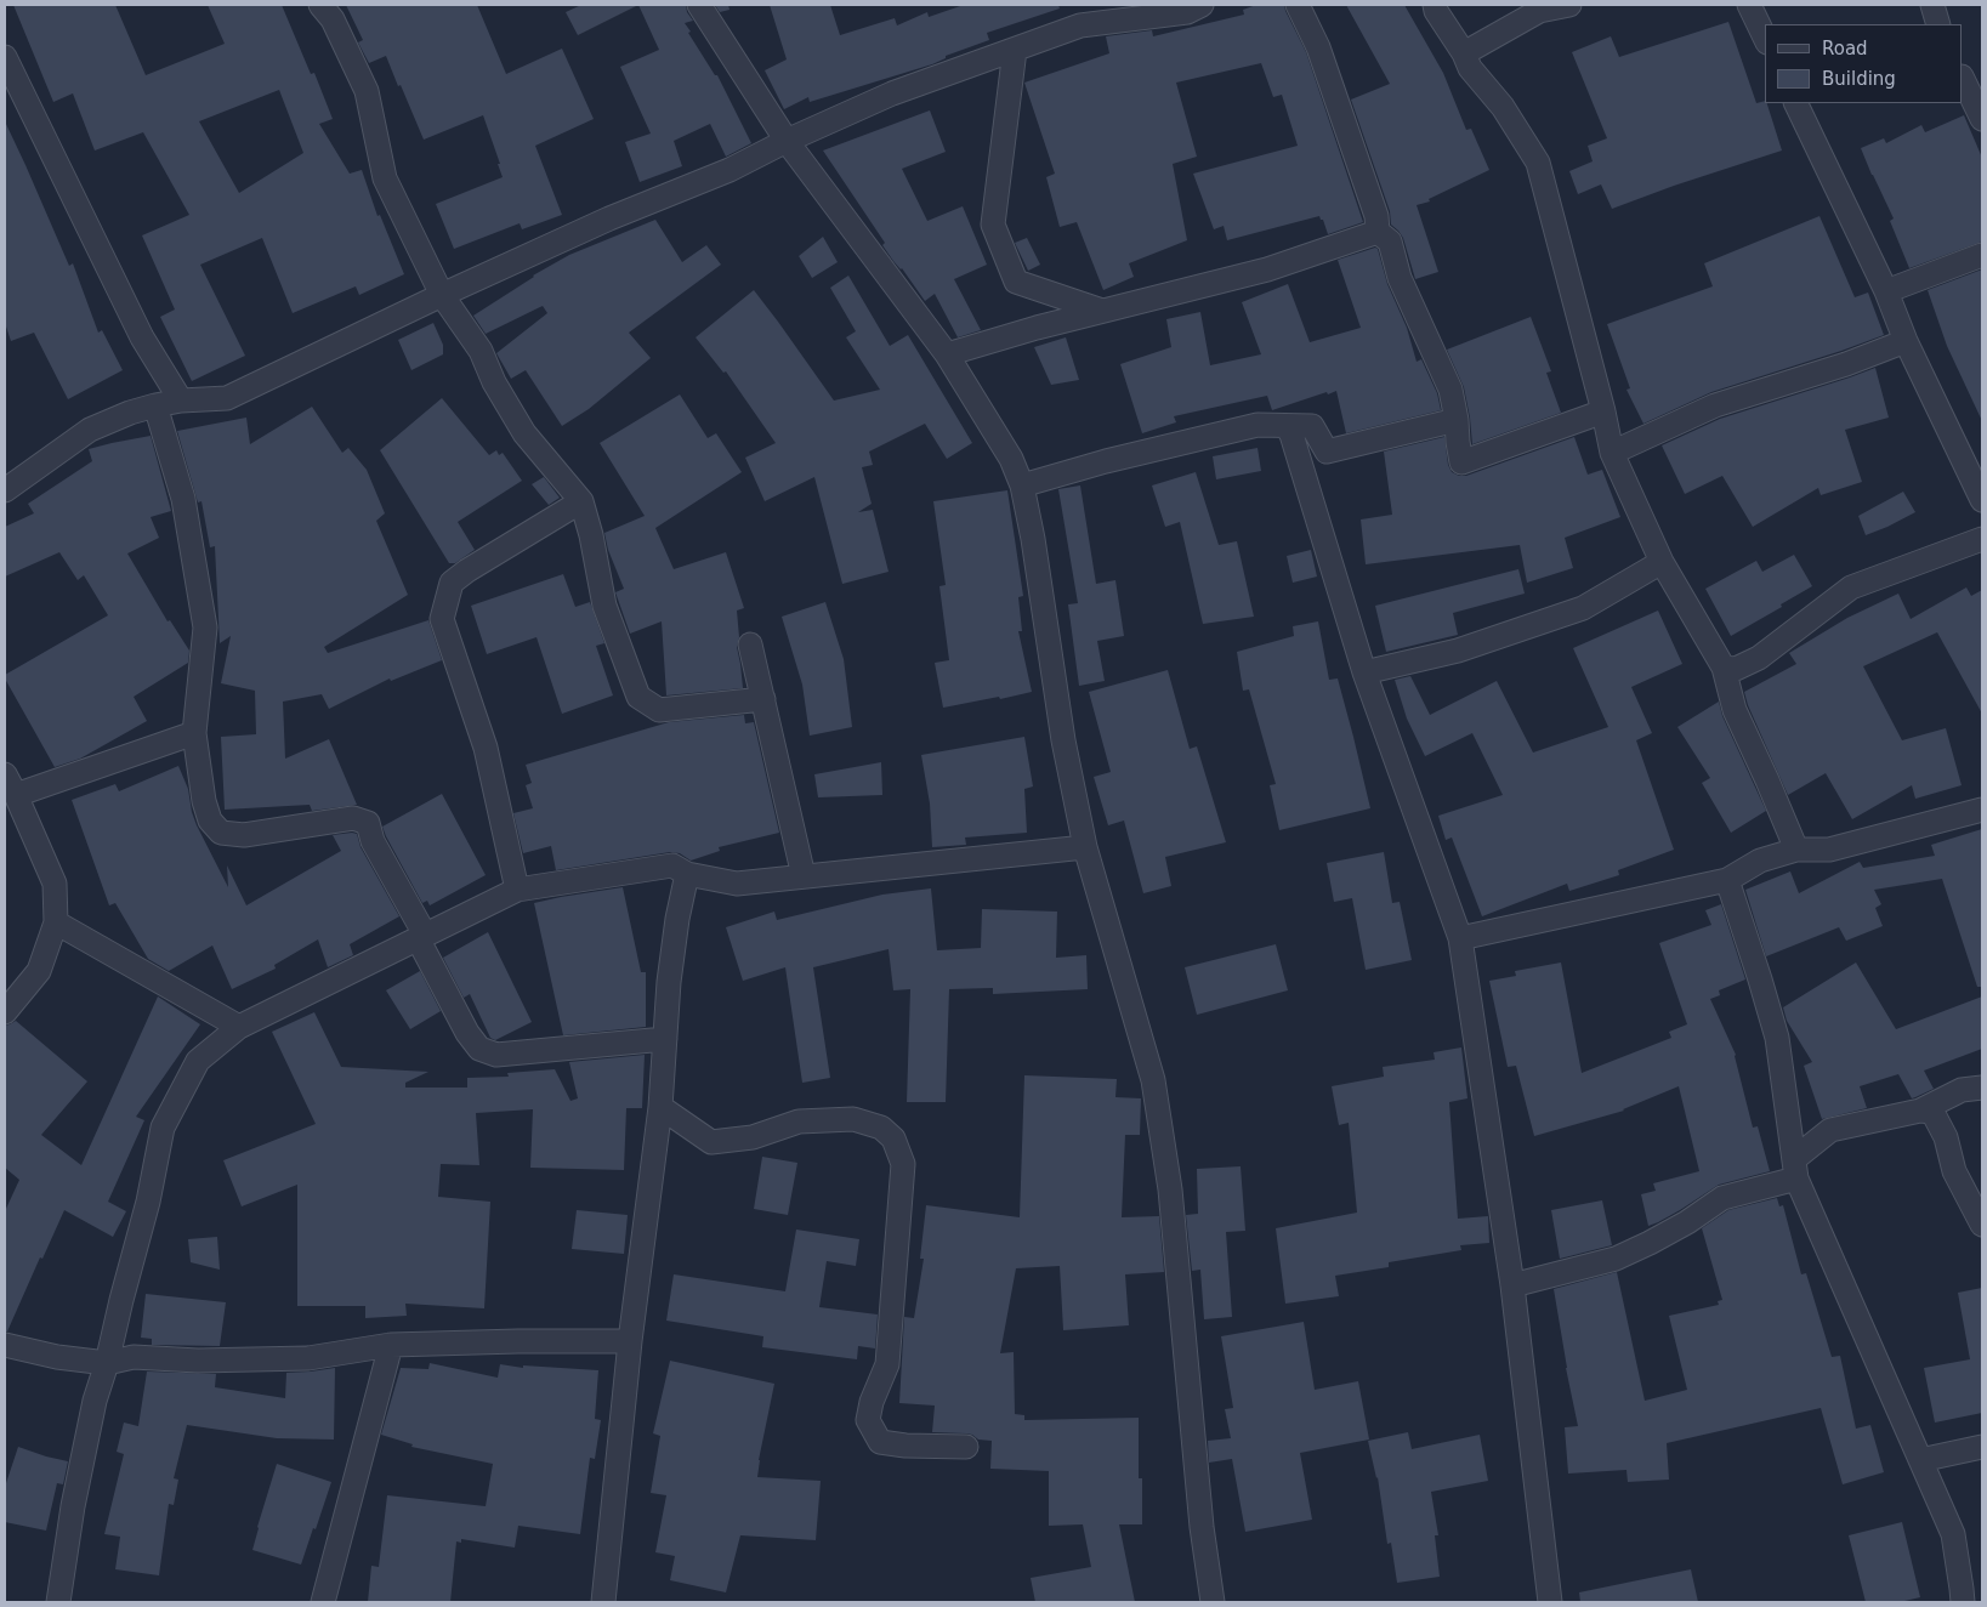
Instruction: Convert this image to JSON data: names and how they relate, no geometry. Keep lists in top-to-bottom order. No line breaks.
{"legend":["Road","Building"]}
